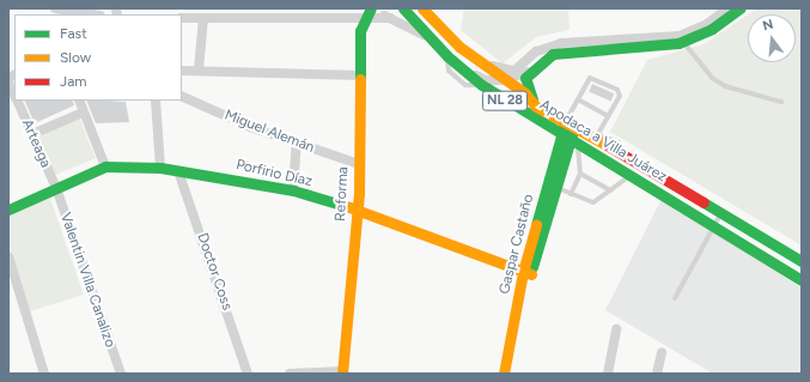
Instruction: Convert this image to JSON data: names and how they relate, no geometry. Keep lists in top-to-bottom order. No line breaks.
{"streets":{"main road":["NL 28","Apodaca a Villa Juárez","Porfirio Díaz","Reforma","Gaspar Castaño"],"street":["Miguel Alemán","Arteaga","Doctor Coss","Valentin Villa Canalizo"]},"crossings":[["Miguel Alemán","Reforma"],["Apodaca a Villa Juárez","Gaspar Castaño"],["Arteaga","Porfirio Díaz"],["Arteaga","Valentin Villa Canalizo"],["Porfirio Díaz","Reforma"],["Porfirio Díaz","Gaspar Castaño"],["Porfirio Díaz","Doctor Coss"],["Porfirio Díaz","Valentin Villa Canalizo"]],"legend":["Fast","Slow","Jam"],"north":"top"}
